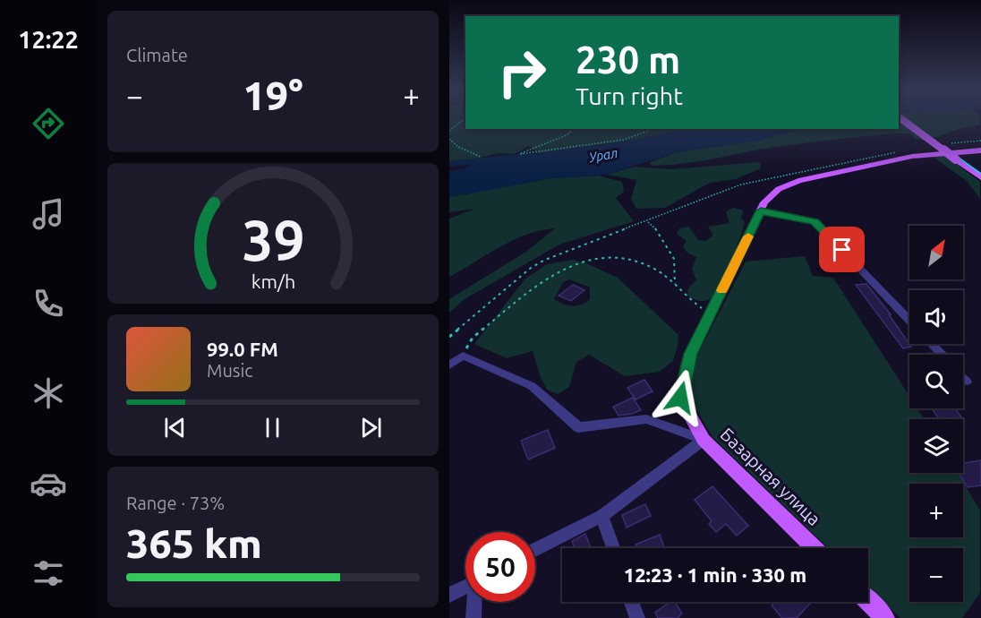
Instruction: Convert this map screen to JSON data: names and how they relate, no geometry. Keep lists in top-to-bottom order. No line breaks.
{"streets":{"main road":["Базарная улица"]},"water":["Урал"],"north":"top right","page":{"tabs":"12:22","tile":["Climate",["Range · 73%","365 km"]],"turn":["230 m","Turn right"],"heat":["−","19°","+"],"map_buttons":["+","−"],"song":["99.0 FM","Music"],"limit":"50","trip":"12:23 · 1 min · 330 m","gauge":["39","km/h"]}}
